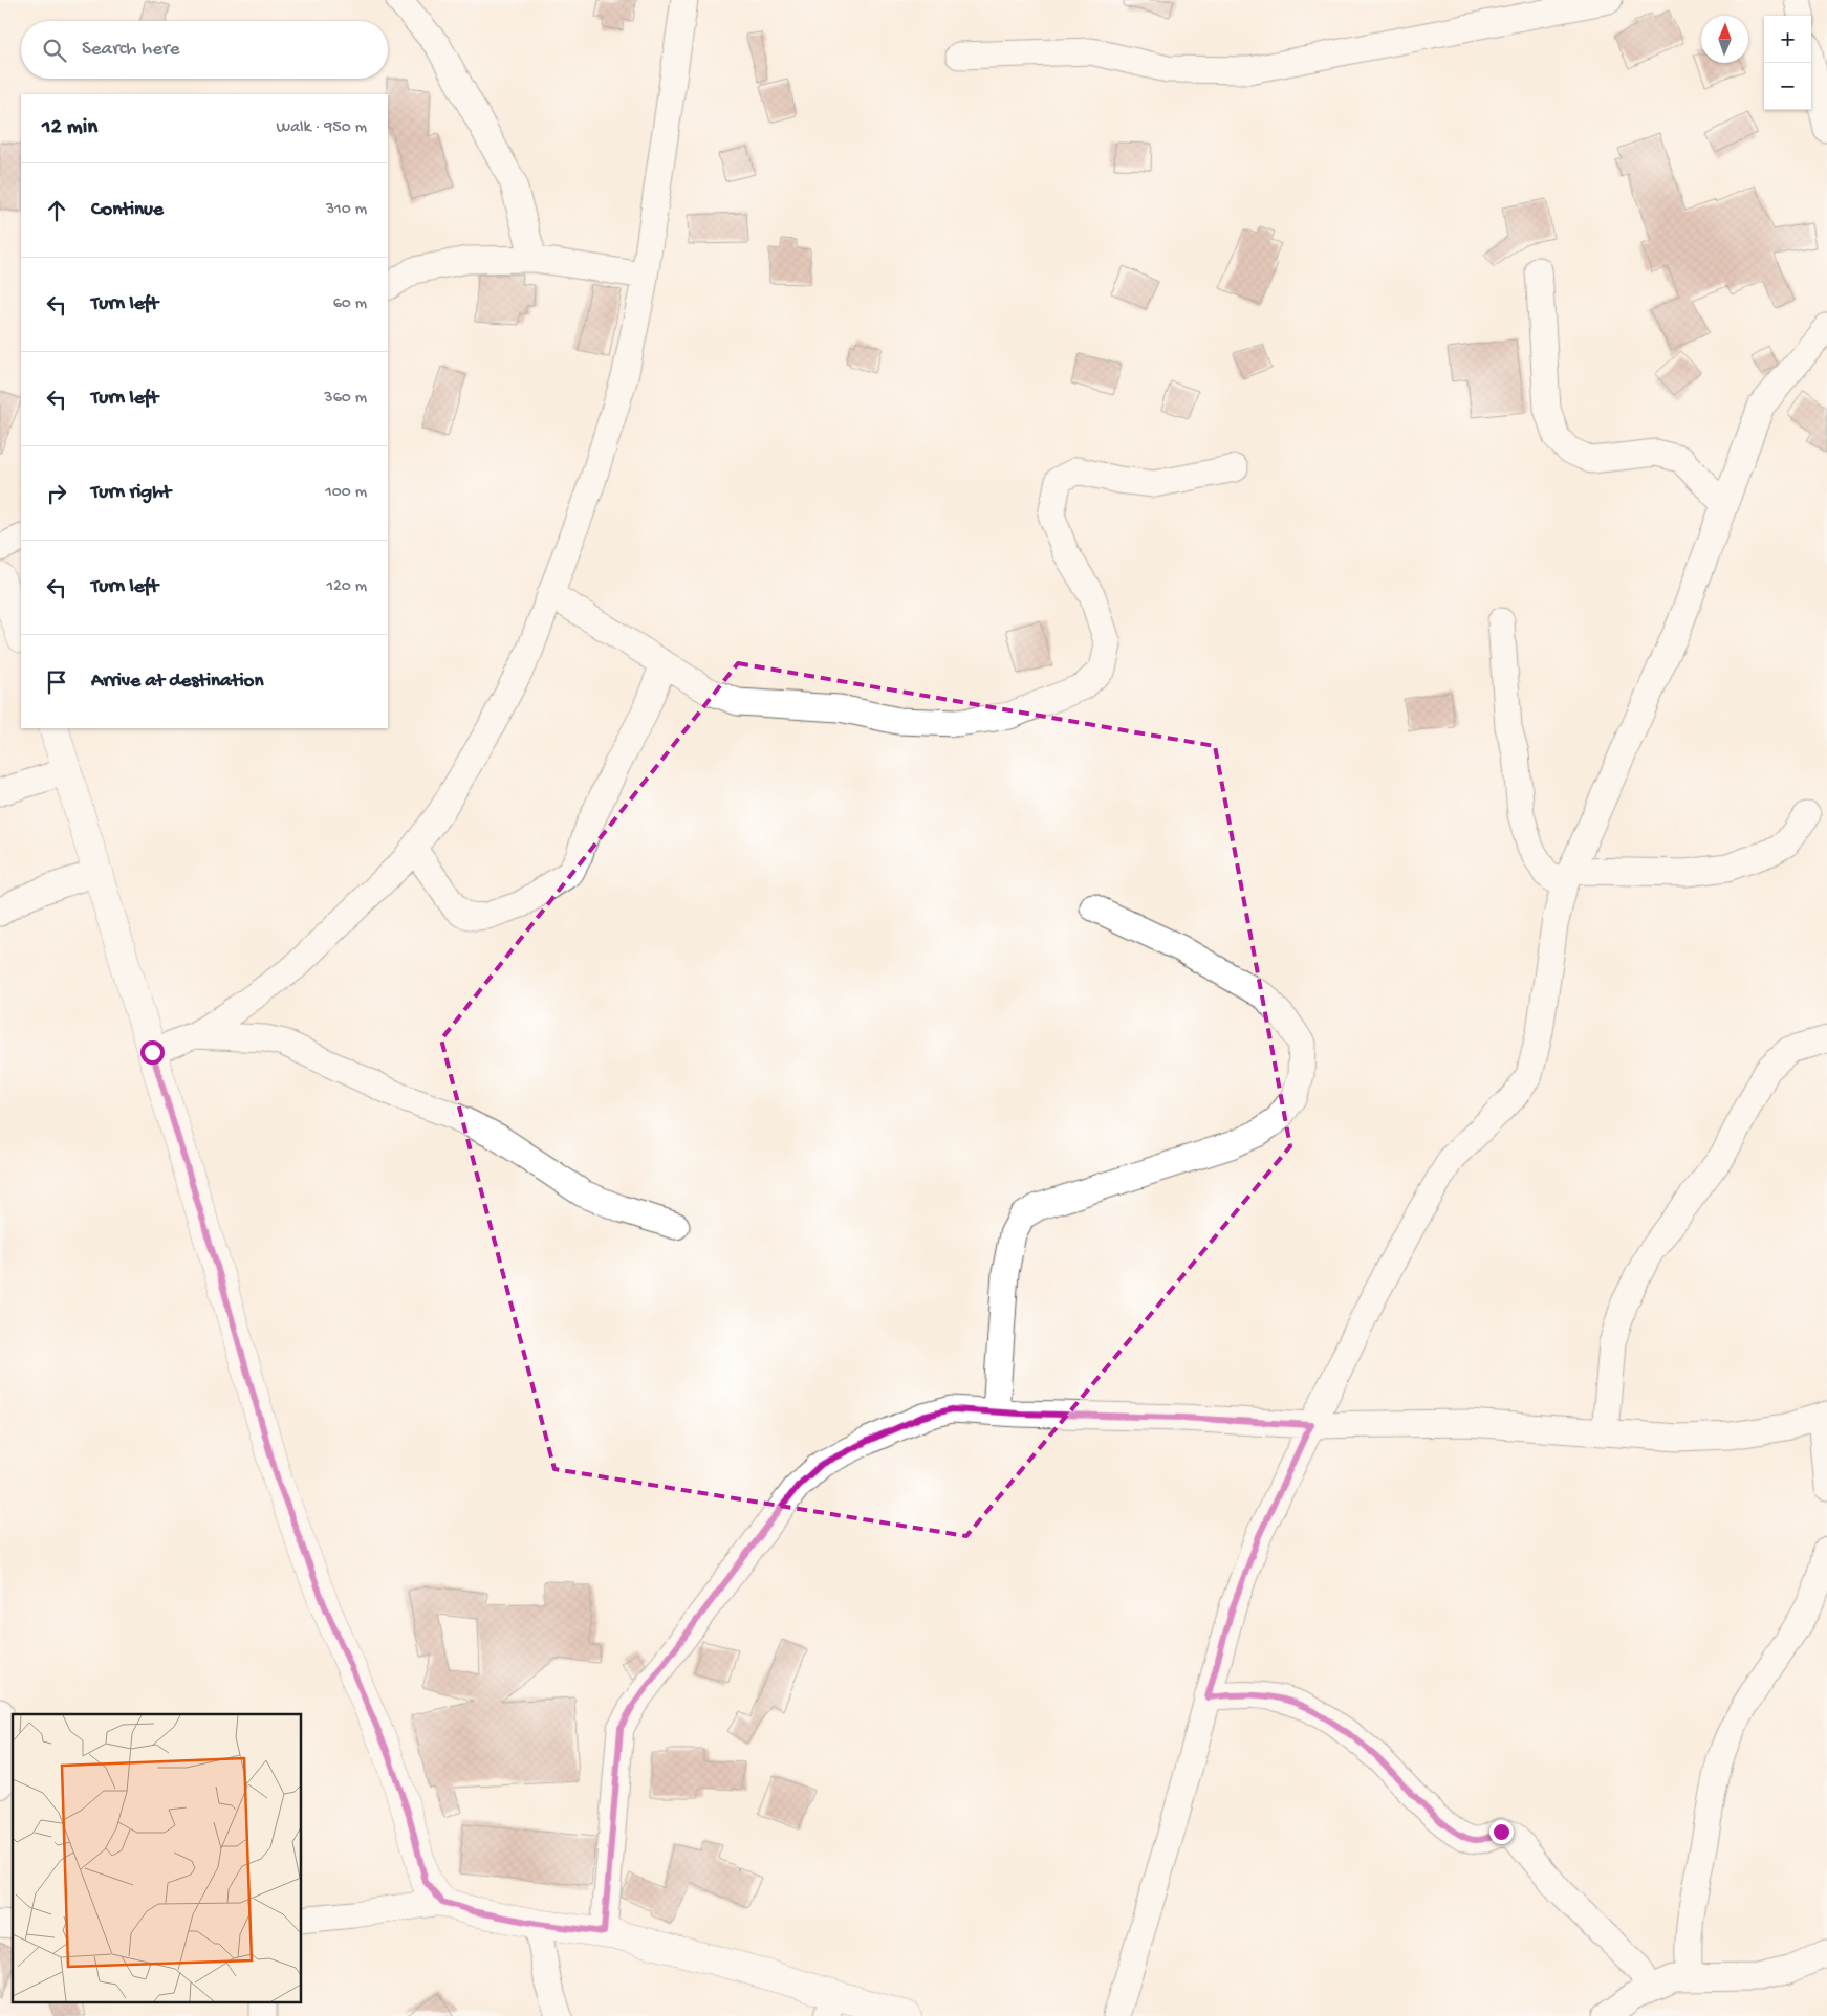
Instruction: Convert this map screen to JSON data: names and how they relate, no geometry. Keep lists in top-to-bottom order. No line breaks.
{"north":"top","page":{"map_buttons":["+","−"],"search":"Search here","heading":["12 min","Walk · 950 m"],"list":[["Continue","310 m"],["Turn left","60 m"],["Turn left","360 m"],["Turn right","100 m"],["Turn left","120 m"],"Arrive at destination"]}}
